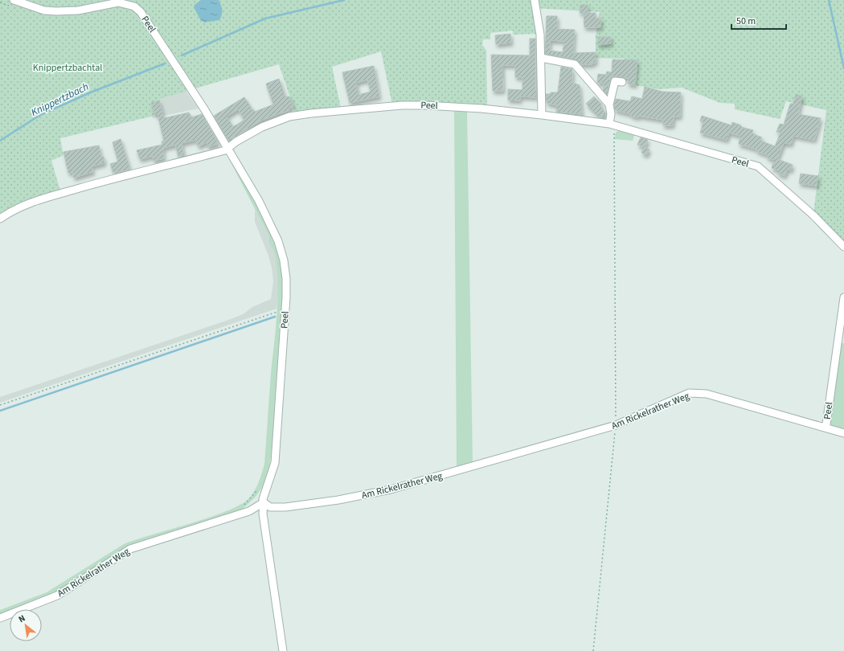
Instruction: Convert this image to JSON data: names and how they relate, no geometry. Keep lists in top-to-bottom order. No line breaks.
{"streets":{"street":["Peel","Am Rickelrather Weg"]},"crossings":[["Peel","Am Rickelrather Weg"]],"water":["Knippertzbach"],"parks":["Knippertzbachtal"],"scale_bar":"50 m","north":"top left"}
